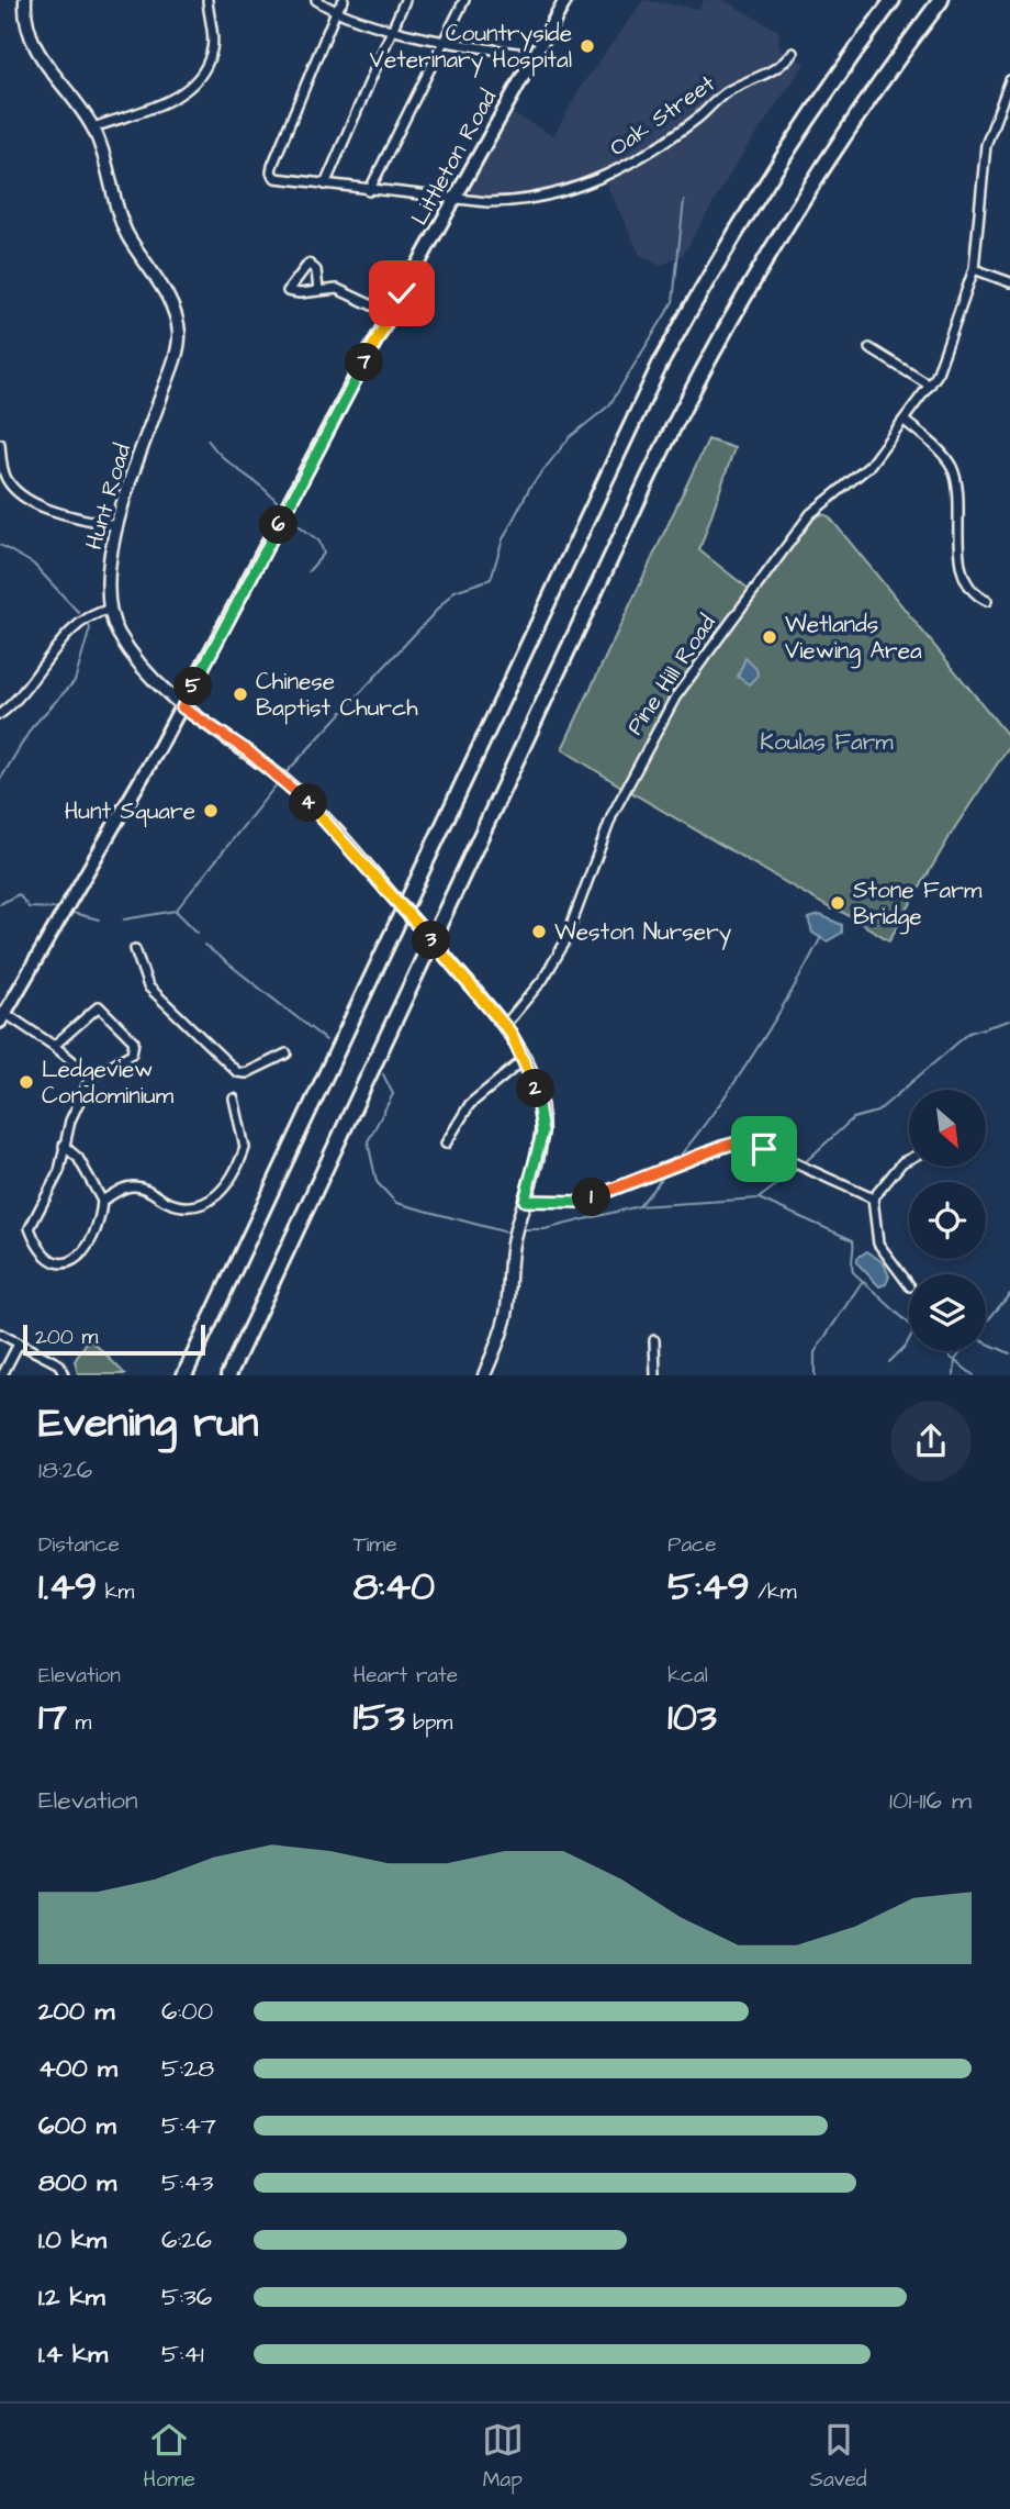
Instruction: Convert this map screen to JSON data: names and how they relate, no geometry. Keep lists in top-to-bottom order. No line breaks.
{"streets":{"main road":["Littleton Road"],"street":["Oak Street","Hunt Road","Pine Hill Road"]},"crossings":[["Oak Street","Littleton Road"]],"parks":["Koulas Farm"],"places":["Countryside Veterinary Hospital","Wetlands Viewing Area","Chinese Baptist Church","Hunt Square","Stone Farm Bridge","Weston Nursery","Ledgeview Condominium"],"scale_bar":"200 m","north":"bottom right","page":{"pins":["7","6","5","4","3","2","1"],"scale":"200 m","heading":["Evening run","18:26"],"stats":[["Distance","1.49 km"],["Time","8:40"],["Pace","5:49 /km"],["Elevation","17 m"],["Heart rate","153 bpm"],["kcal","103"]],"chart":["Elevation","101–116 m"],"list":[{"name":"200 m","note":"6:00"},{"name":"400 m","note":"5:28"},{"name":"600 m","note":"5:47"},{"name":"800 m","note":"5:43"},{"name":"1.0 km","note":"6:26"},{"name":"1.2 km","note":"5:36"},{"name":"1.4 km","note":"5:41"}],"tabs":["Home","Map","Saved"]}}
